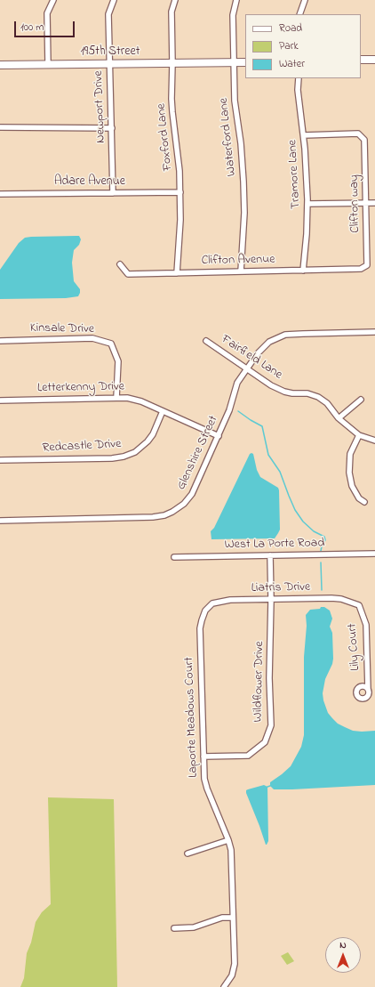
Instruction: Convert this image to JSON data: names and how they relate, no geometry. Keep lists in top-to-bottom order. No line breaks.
{"streets":{"street":["195th Street","Newport Drive","Foxford Lane","Waterford Lane","Tramore Lane","Adare Avenue","Clifton way","Clifton Avenue","Kinsale Drive","Fairfield Lane","Letterkenny Drive","Redcastle Drive","Glenshire Street","West La Porte Road","Liatris Drive","Lily Court","Wildflower Drive","Laporte Meadows Court"]},"crossings":[["195th Street","Newport Drive"],["195th Street","Foxford Lane"],["195th Street","Waterford Lane"],["Newport Drive","Adare Avenue"],["Foxford Lane","Adare Avenue"],["Foxford Lane","Clifton Avenue"],["Waterford Lane","Clifton Avenue"],["Tramore Lane","Clifton way"],["Tramore Lane","Clifton Avenue"],["Clifton way","Clifton Avenue"],["Kinsale Drive","Letterkenny Drive"],["Fairfield Lane","Glenshire Street"],["Letterkenny Drive","Redcastle Drive"],["Letterkenny Drive","Glenshire Street"],["West La Porte Road","Wildflower Drive"],["Liatris Drive","Lily Court"],["Liatris Drive","Wildflower Drive"],["Liatris Drive","Laporte Meadows Court"],["Wildflower Drive","Laporte Meadows Court"]],"legend":["Road","Park","Water"],"scale_bar":"100 m","north":"top"}
